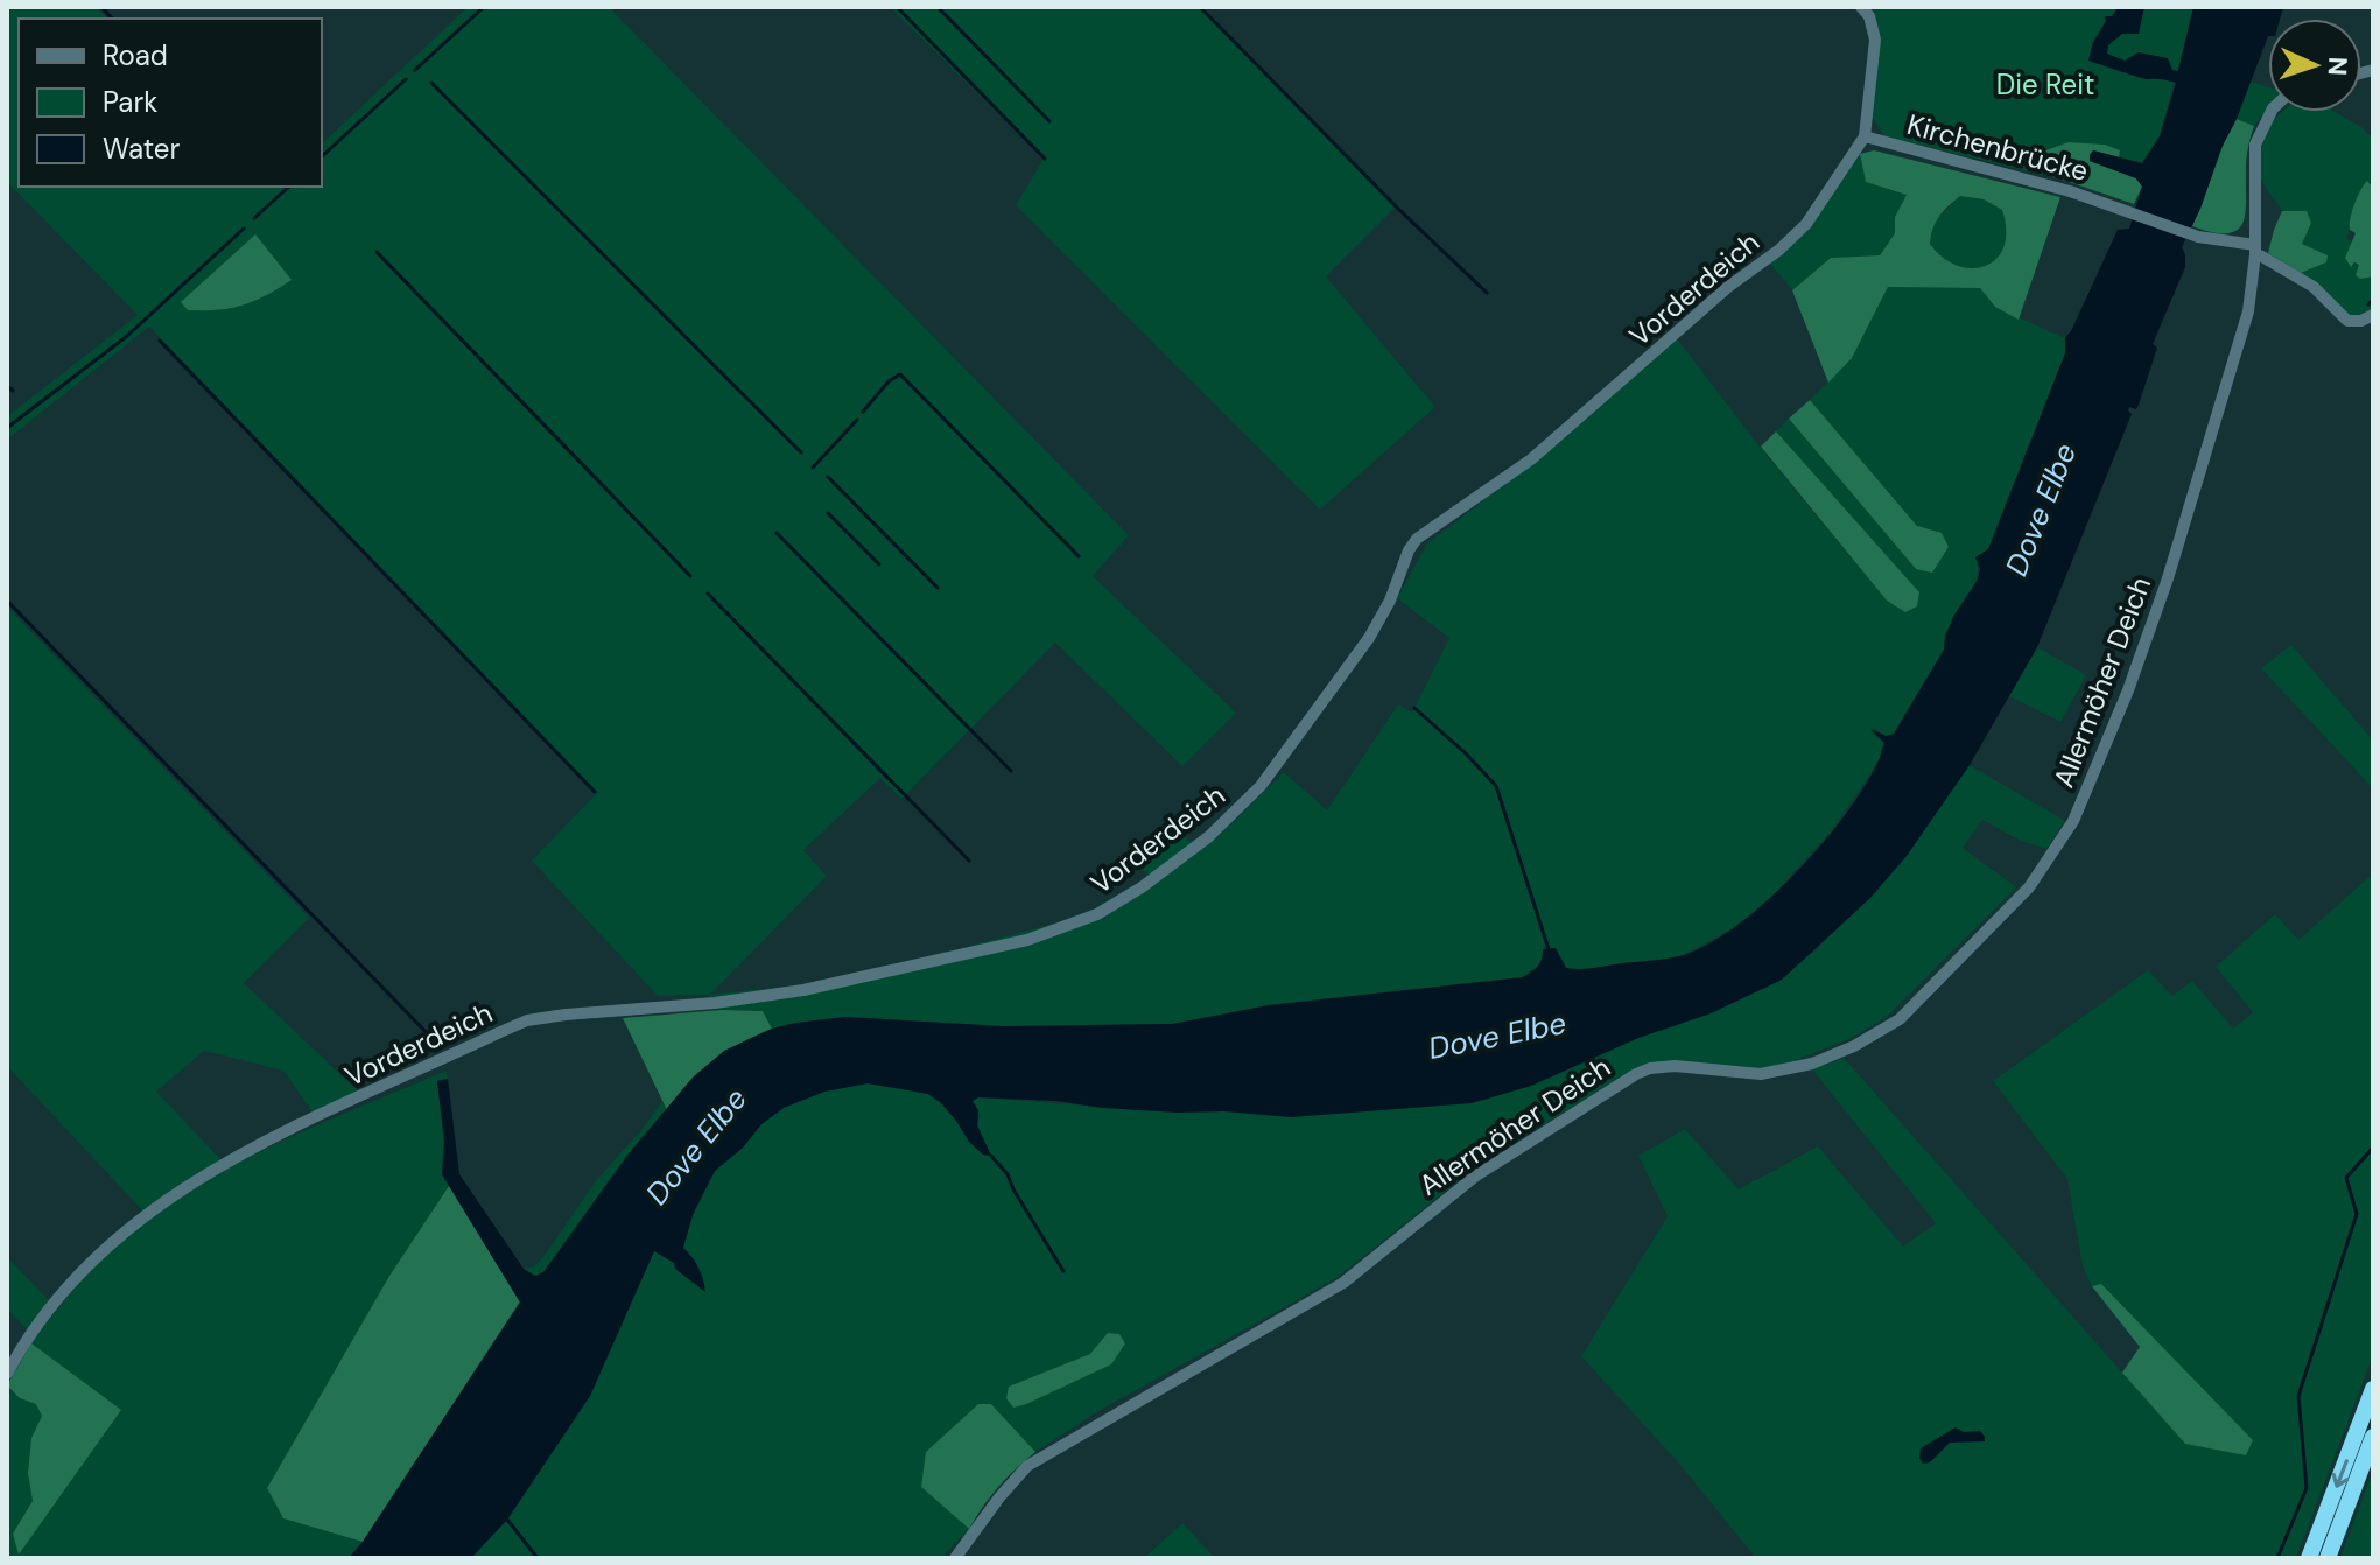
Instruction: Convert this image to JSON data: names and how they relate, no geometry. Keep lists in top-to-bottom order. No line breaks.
{"streets":{"street":["Kirchenbrücke","Vorderdeich","Allermöher Deich"]},"crossings":[["Kirchenbrücke","Vorderdeich"],["Kirchenbrücke","Allermöher Deich"]],"water":["Dove Elbe"],"parks":["Die Reit"],"legend":["Road","Park","Water"],"north":"right"}
